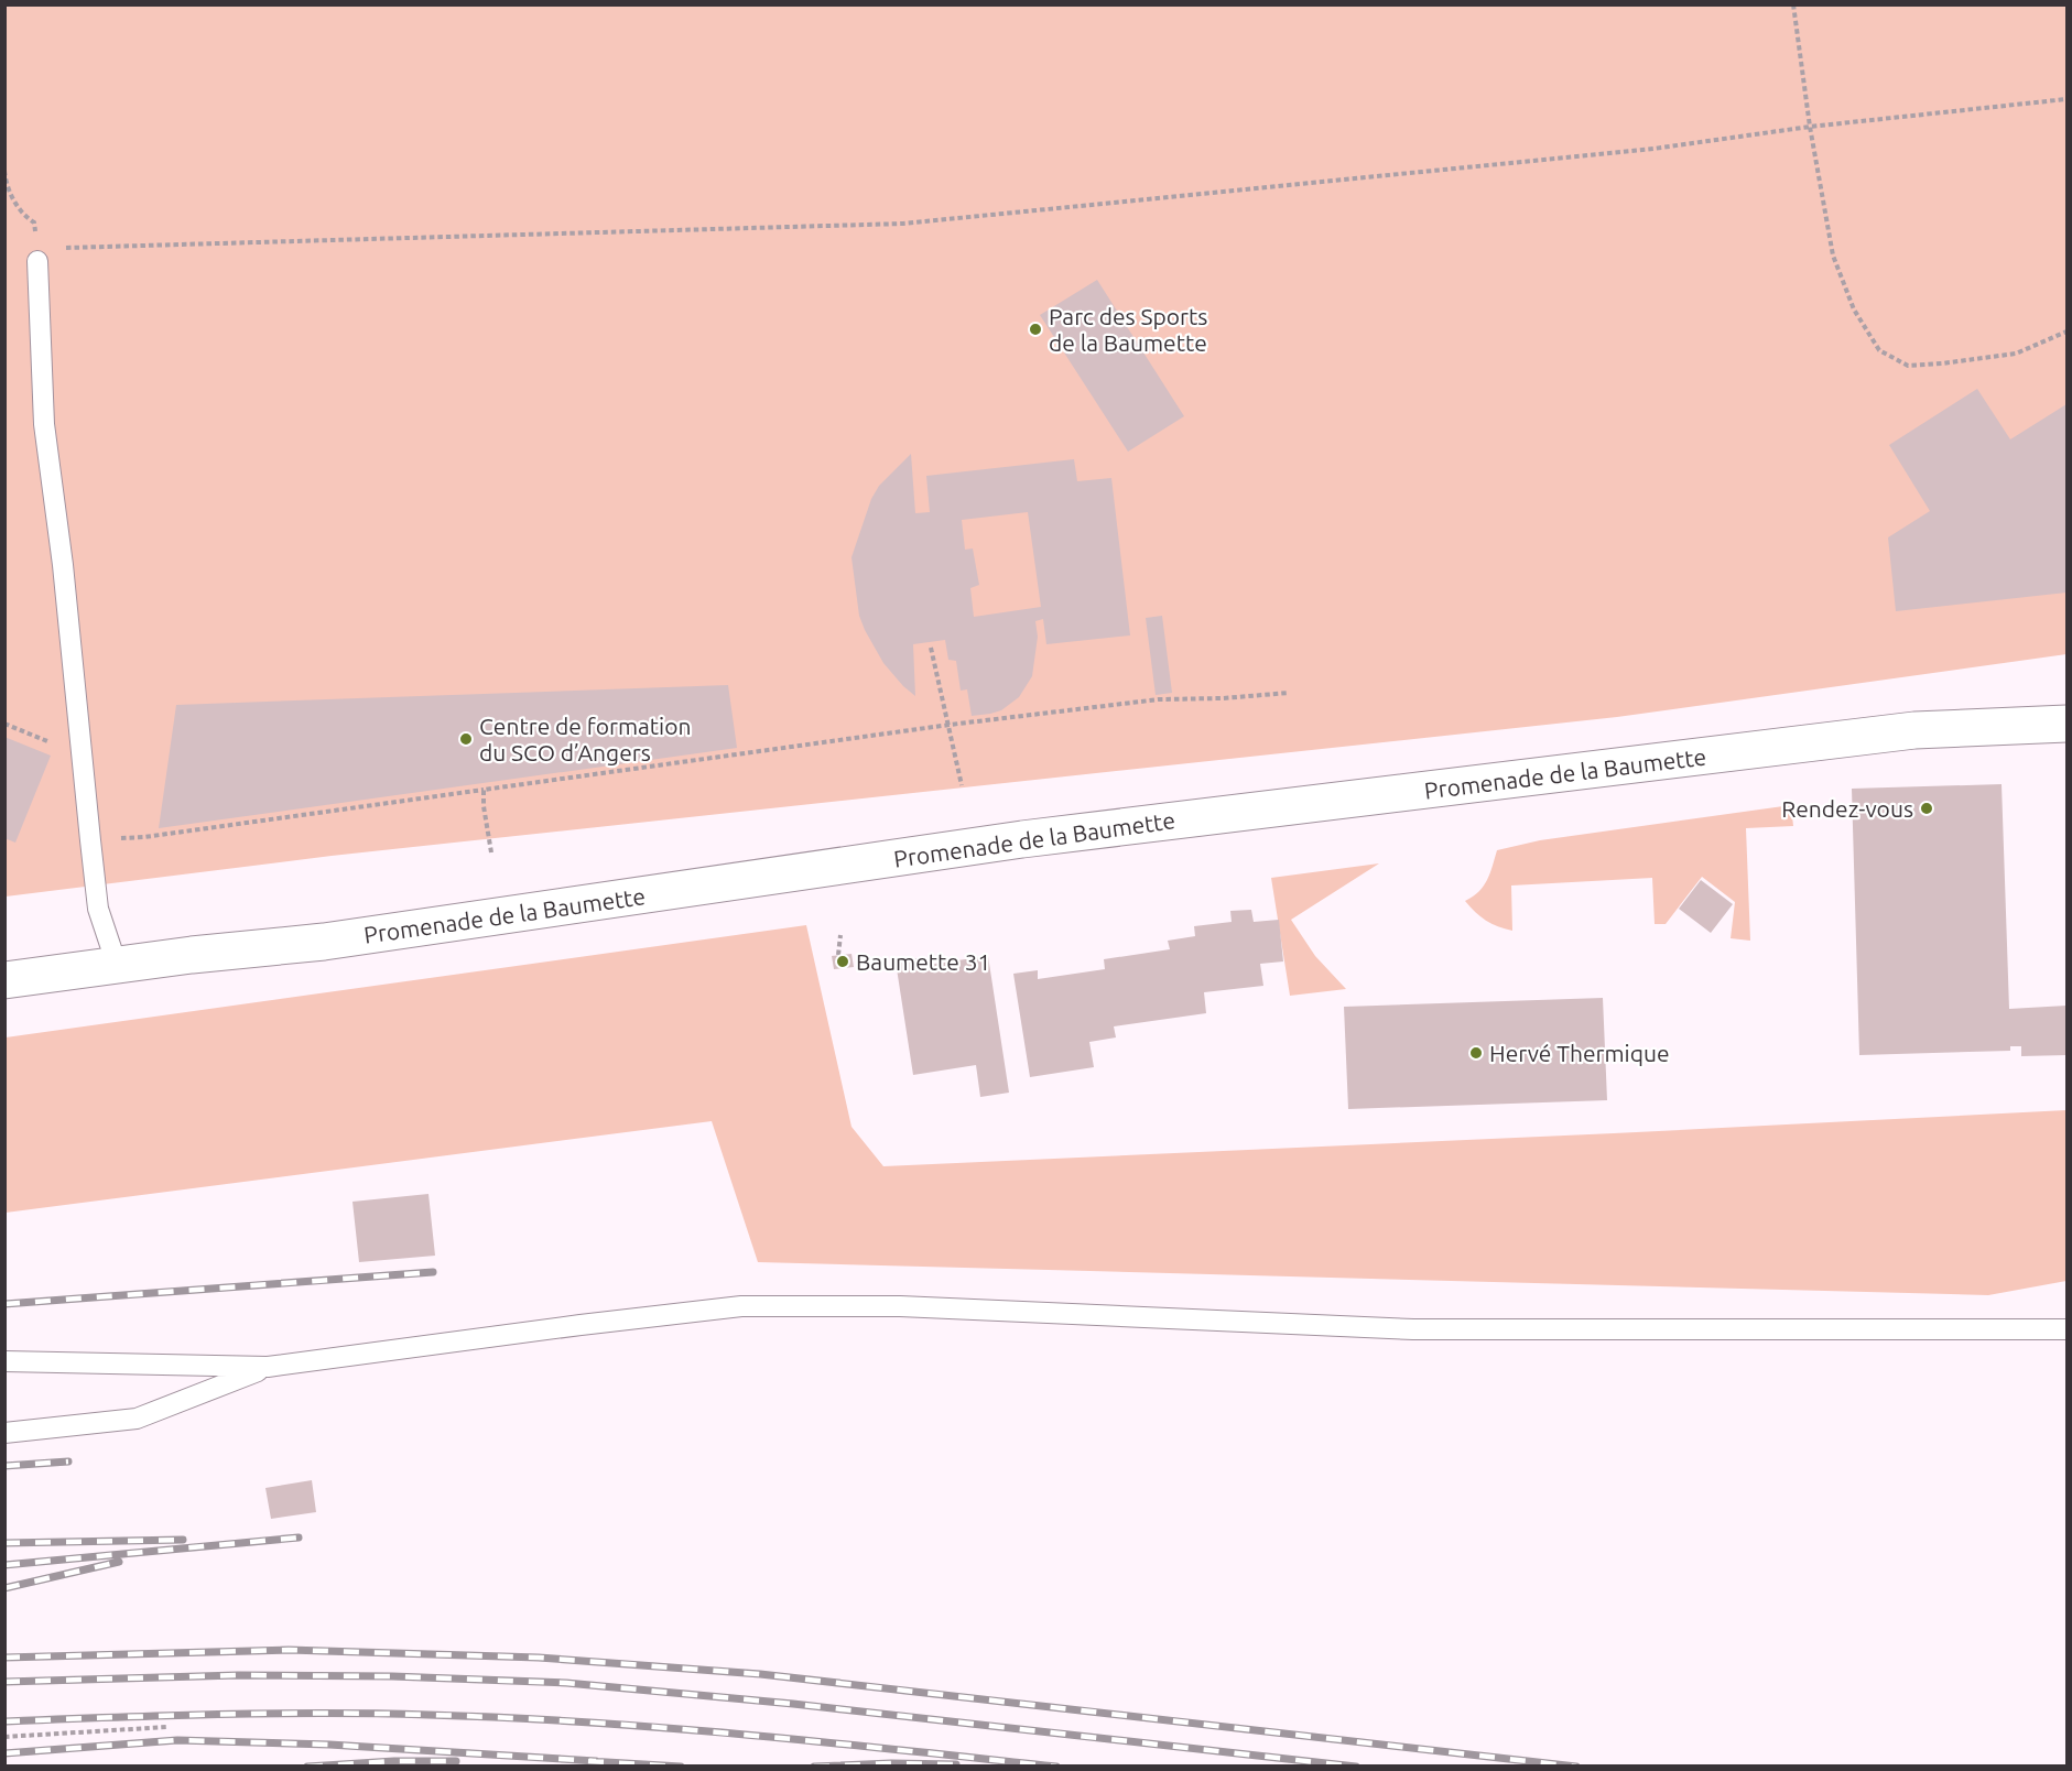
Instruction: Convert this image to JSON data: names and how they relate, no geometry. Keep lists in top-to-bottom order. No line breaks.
{"streets":{"street":["Promenade de la Baumette"]},"places":["Parc des Sports de la Baumette","Centre de formation du SCO d’Angers","Rendez-vous","Baumette 31","Hervé Thermique"]}
